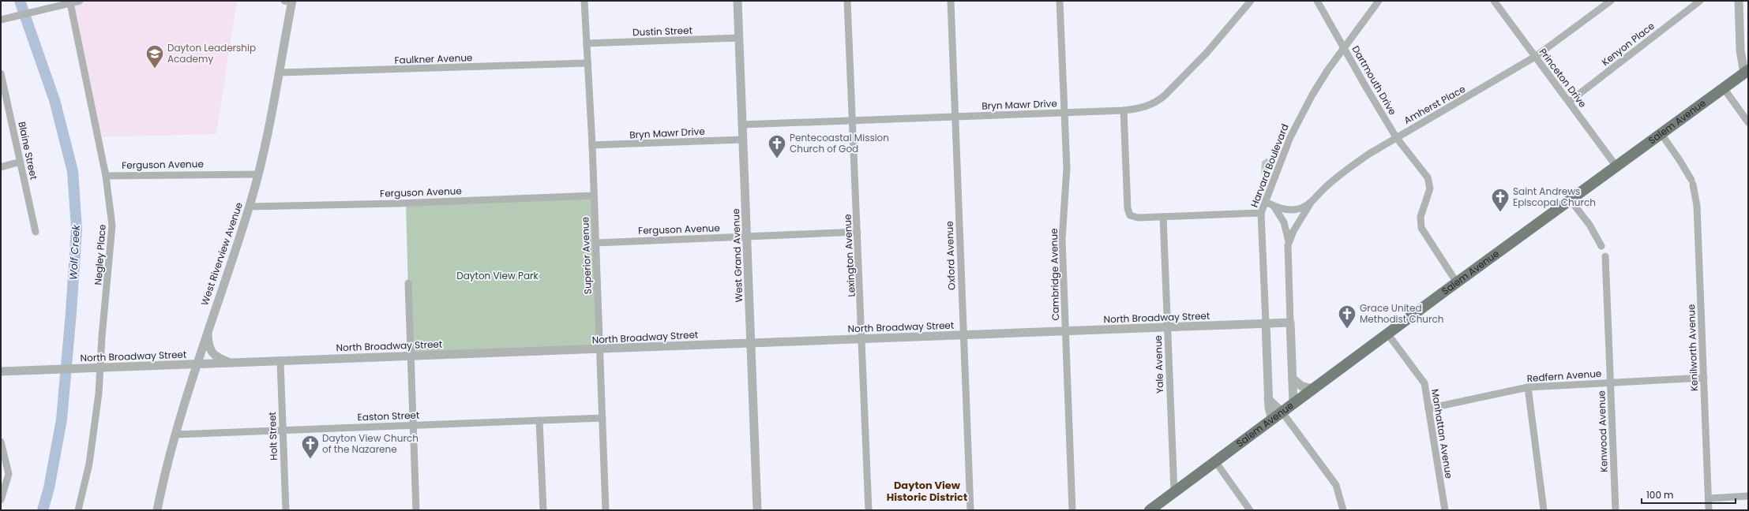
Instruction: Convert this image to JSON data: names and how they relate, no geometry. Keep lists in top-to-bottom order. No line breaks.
{"streets":{"main road":["Salem Avenue"],"street":["Dustin Street","Kenyon Place","Faulkner Avenue","Princeton Drive","Dartmouth Drive","Bryn Mawr Drive","Amherst Place","Blaine Street","Ferguson Avenue","Harvard Boulevard","West Riverview Avenue","Negley Place","Superior Avenue","West Grand Avenue","Lexington Avenue","Oxford Avenue","Cambridge Avenue","North Broadway Street","Kenilworth Avenue","Yale Avenue","Redfern Avenue","Easton Street","Kenwood Avenue","Manhattan Avenue","Holt Street"]},"crossings":[["Dustin Street","Superior Avenue"],["Dustin Street","West Grand Avenue"],["Kenyon Place","Princeton Drive"],["Faulkner Avenue","West Riverview Avenue"],["Faulkner Avenue","Superior Avenue"],["Princeton Drive","Amherst Place"],["Princeton Drive","Salem Avenue"],["Dartmouth Drive","Amherst Place"],["Dartmouth Drive","Salem Avenue"],["Dartmouth Drive","Harvard Boulevard"],["Bryn Mawr Drive","Superior Avenue"],["Bryn Mawr Drive","West Grand Avenue"],["Bryn Mawr Drive","Lexington Avenue"],["Bryn Mawr Drive","Oxford Avenue"],["Bryn Mawr Drive","Cambridge Avenue"],["Amherst Place","Harvard Boulevard"],["Salem Avenue","Harvard Boulevard"],["Salem Avenue","Kenilworth Avenue"],["Salem Avenue","Yale Avenue"],["Salem Avenue","Manhattan Avenue"],["Ferguson Avenue","West Riverview Avenue"],["Ferguson Avenue","Negley Place"],["Ferguson Avenue","Superior Avenue"],["Ferguson Avenue","West Grand Avenue"],["Ferguson Avenue","Lexington Avenue"],["Harvard Boulevard","North Broadway Street"],["West Riverview Avenue","North Broadway Street"],["West Riverview Avenue","Easton Street"],["Negley Place","North Broadway Street"],["Superior Avenue","North Broadway Street"],["Superior Avenue","Easton Street"],["West Grand Avenue","North Broadway Street"],["Lexington Avenue","North Broadway Street"],["Oxford Avenue","North Broadway Street"],["Cambridge Avenue","North Broadway Street"],["North Broadway Street","Yale Avenue"],["North Broadway Street","Holt Street"],["Kenilworth Avenue","Redfern Avenue"],["Redfern Avenue","Kenwood Avenue"],["Redfern Avenue","Manhattan Avenue"],["Easton Street","Holt Street"]],"districts":["Dayton View Historic District"],"water":["Wolf Creek"],"parks":["Dayton View Park"],"places":{"school or university":["Dayton Leadership Academy"],"church":["Pentecoastal Mission Church of God","Saint Andrews Episcopal Church","Grace United Methodist Church","Dayton View Church of the Nazarene"]},"scale_bar":"100 m"}
